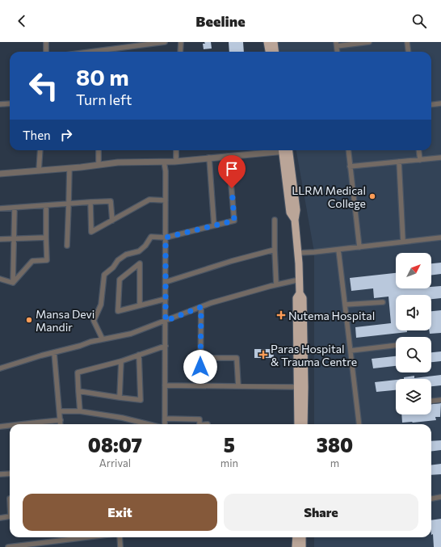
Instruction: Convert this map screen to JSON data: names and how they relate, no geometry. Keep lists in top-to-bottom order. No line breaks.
{"places":{"other":["LLRM Medical College","Mansa Devi Mandir"],"health":["Nutema Hospital","Paras Hospital & Trauma Centre"]},"north":"top right","page":{"header":"Beeline","turn":["80 m","Turn left"],"then":"Then","eta":["08:07","Arrival","5","min","380","m"],"buttons":["Exit","Share"]}}
